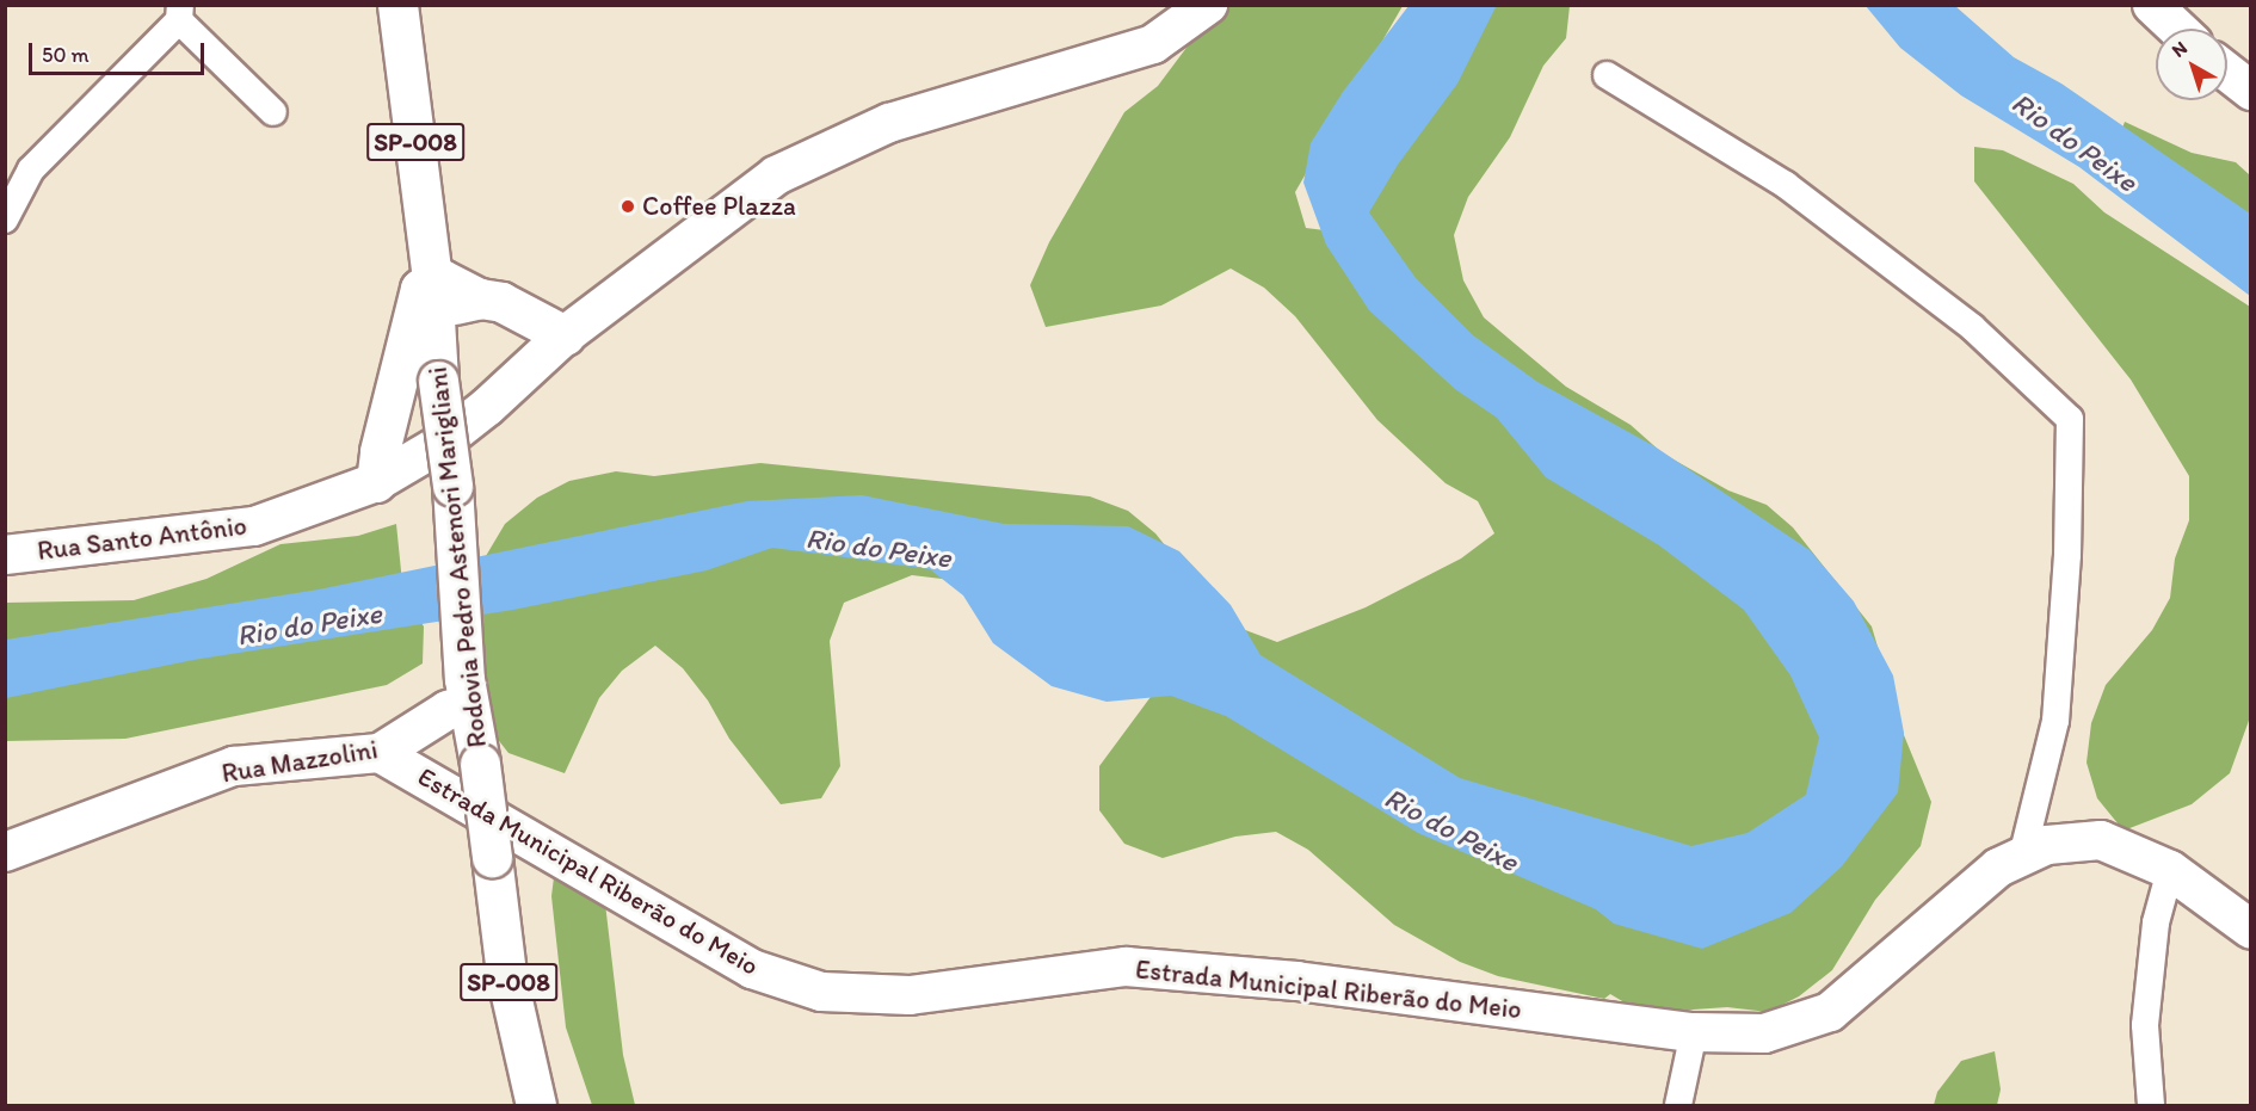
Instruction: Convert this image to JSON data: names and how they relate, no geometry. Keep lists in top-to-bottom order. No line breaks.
{"streets":{"main road":["SP-008","Rodovia Pedro Astenori Marigliani"],"street":["Rua Santo Antônio","Rua Mazzolini","Estrada Municipal Riberão do Meio"]},"crossings":[["Rodovia Pedro Astenori Marigliani","Rua Mazzolini"],["Rua Mazzolini","Estrada Municipal Riberão do Meio"]],"water":["Rio do Peixe"],"places":["Coffee Plazza"],"scale_bar":"50 m","north":"top left"}
